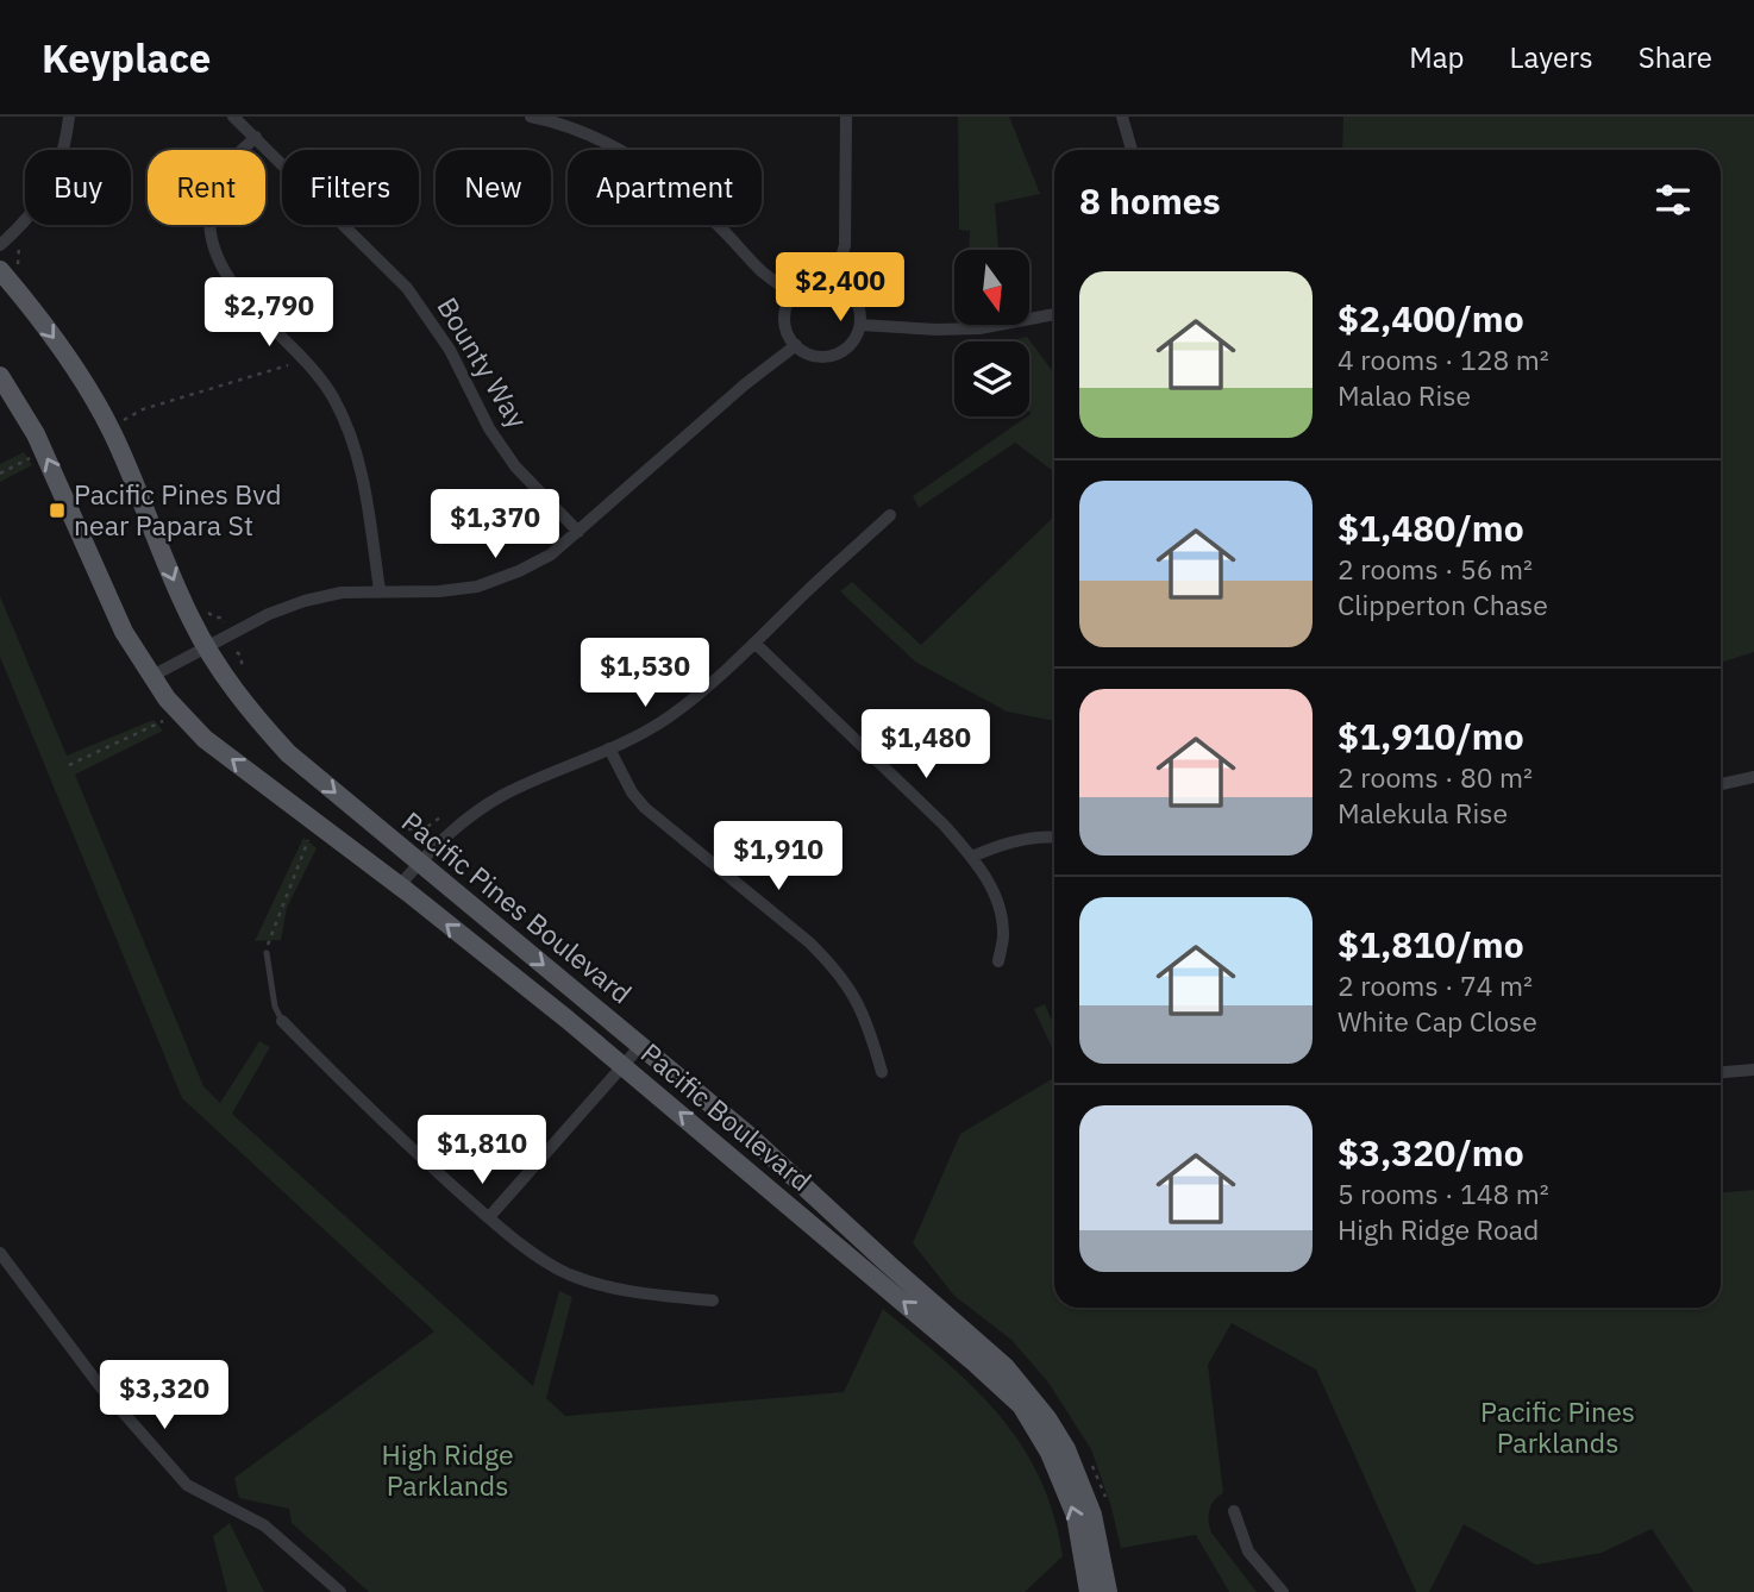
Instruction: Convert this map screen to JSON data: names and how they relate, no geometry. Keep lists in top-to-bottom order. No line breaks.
{"streets":{"main road":["Pacific Pines Boulevard","Pacific Boulevard"],"street":["Bounty Way"]},"one_way":["Pacific Pines Boulevard","Pacific Boulevard"],"parks":["Pacific Pines Parklands","High Ridge Parklands"],"places":{"transit":["Pacific Pines Bvd near Papara St"]},"north":"bottom","page":{"header":"Keyplace","nav":["Map","Layers","Share"],"chip":["Buy","Rent","Filters","New","Apartment"],"heading":"8 homes","list":[{"name":"$2,400/mo","note":"4 rooms · 128 m² · Malao Rise"},{"name":"$1,480/mo","note":"2 rooms · 56 m² · Clipperton Chase"},{"name":"$1,910/mo","note":"2 rooms · 80 m² · Malekula Rise"},{"name":"$1,810/mo","note":"2 rooms · 74 m² · White Cap Close"},{"name":"$3,320/mo","note":"5 rooms · 148 m² · High Ridge Road"}],"price":["$2,400","$2,790","$1,370","$1,530","$1,480","$1,910","$1,810","$3,320"]}}
